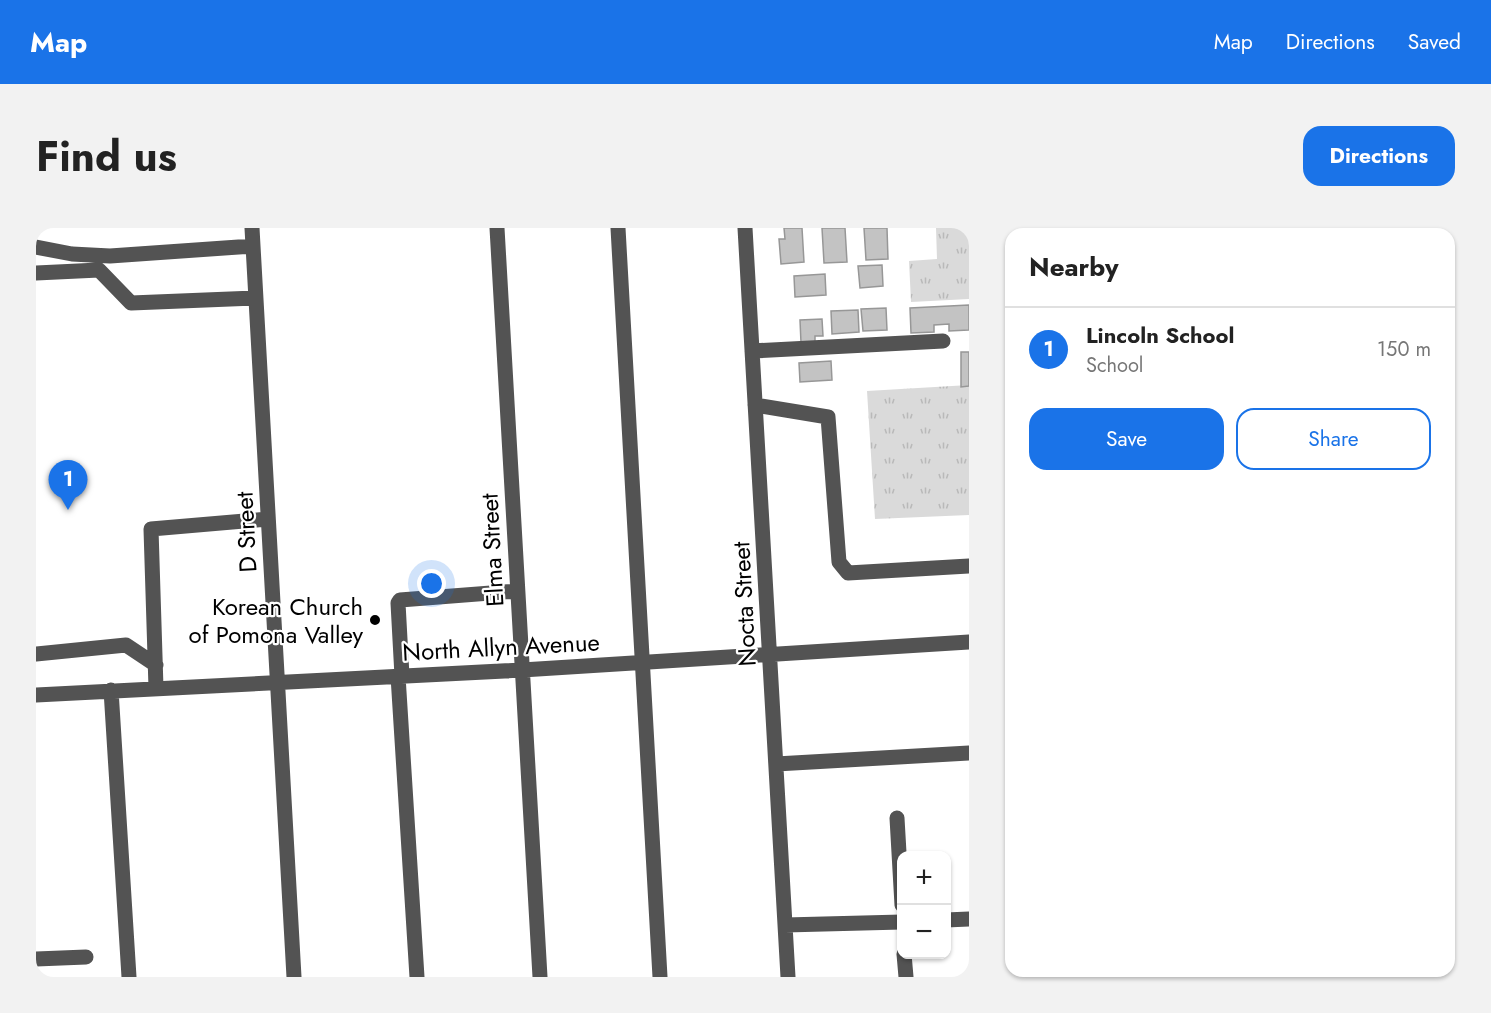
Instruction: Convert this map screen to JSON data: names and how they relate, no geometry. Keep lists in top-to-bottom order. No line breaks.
{"streets":{"street":["D Street","Elma Street","Nocta Street","North Allyn Avenue"]},"crossings":[["D Street","North Allyn Avenue"],["Elma Street","North Allyn Avenue"],["Nocta Street","North Allyn Avenue"]],"places":["Korean Church of Pomona Valley"],"page":{"header":"Map","nav":["Map","Directions","Saved"],"title":"Find us","buttons":["Directions",["Save","Share"]],"heading":"Nearby","list":[{"mark":"1","name":"Lincoln School","note":"School","value":"150 m"}],"pins":"1","map_buttons":["+","−"]}}
